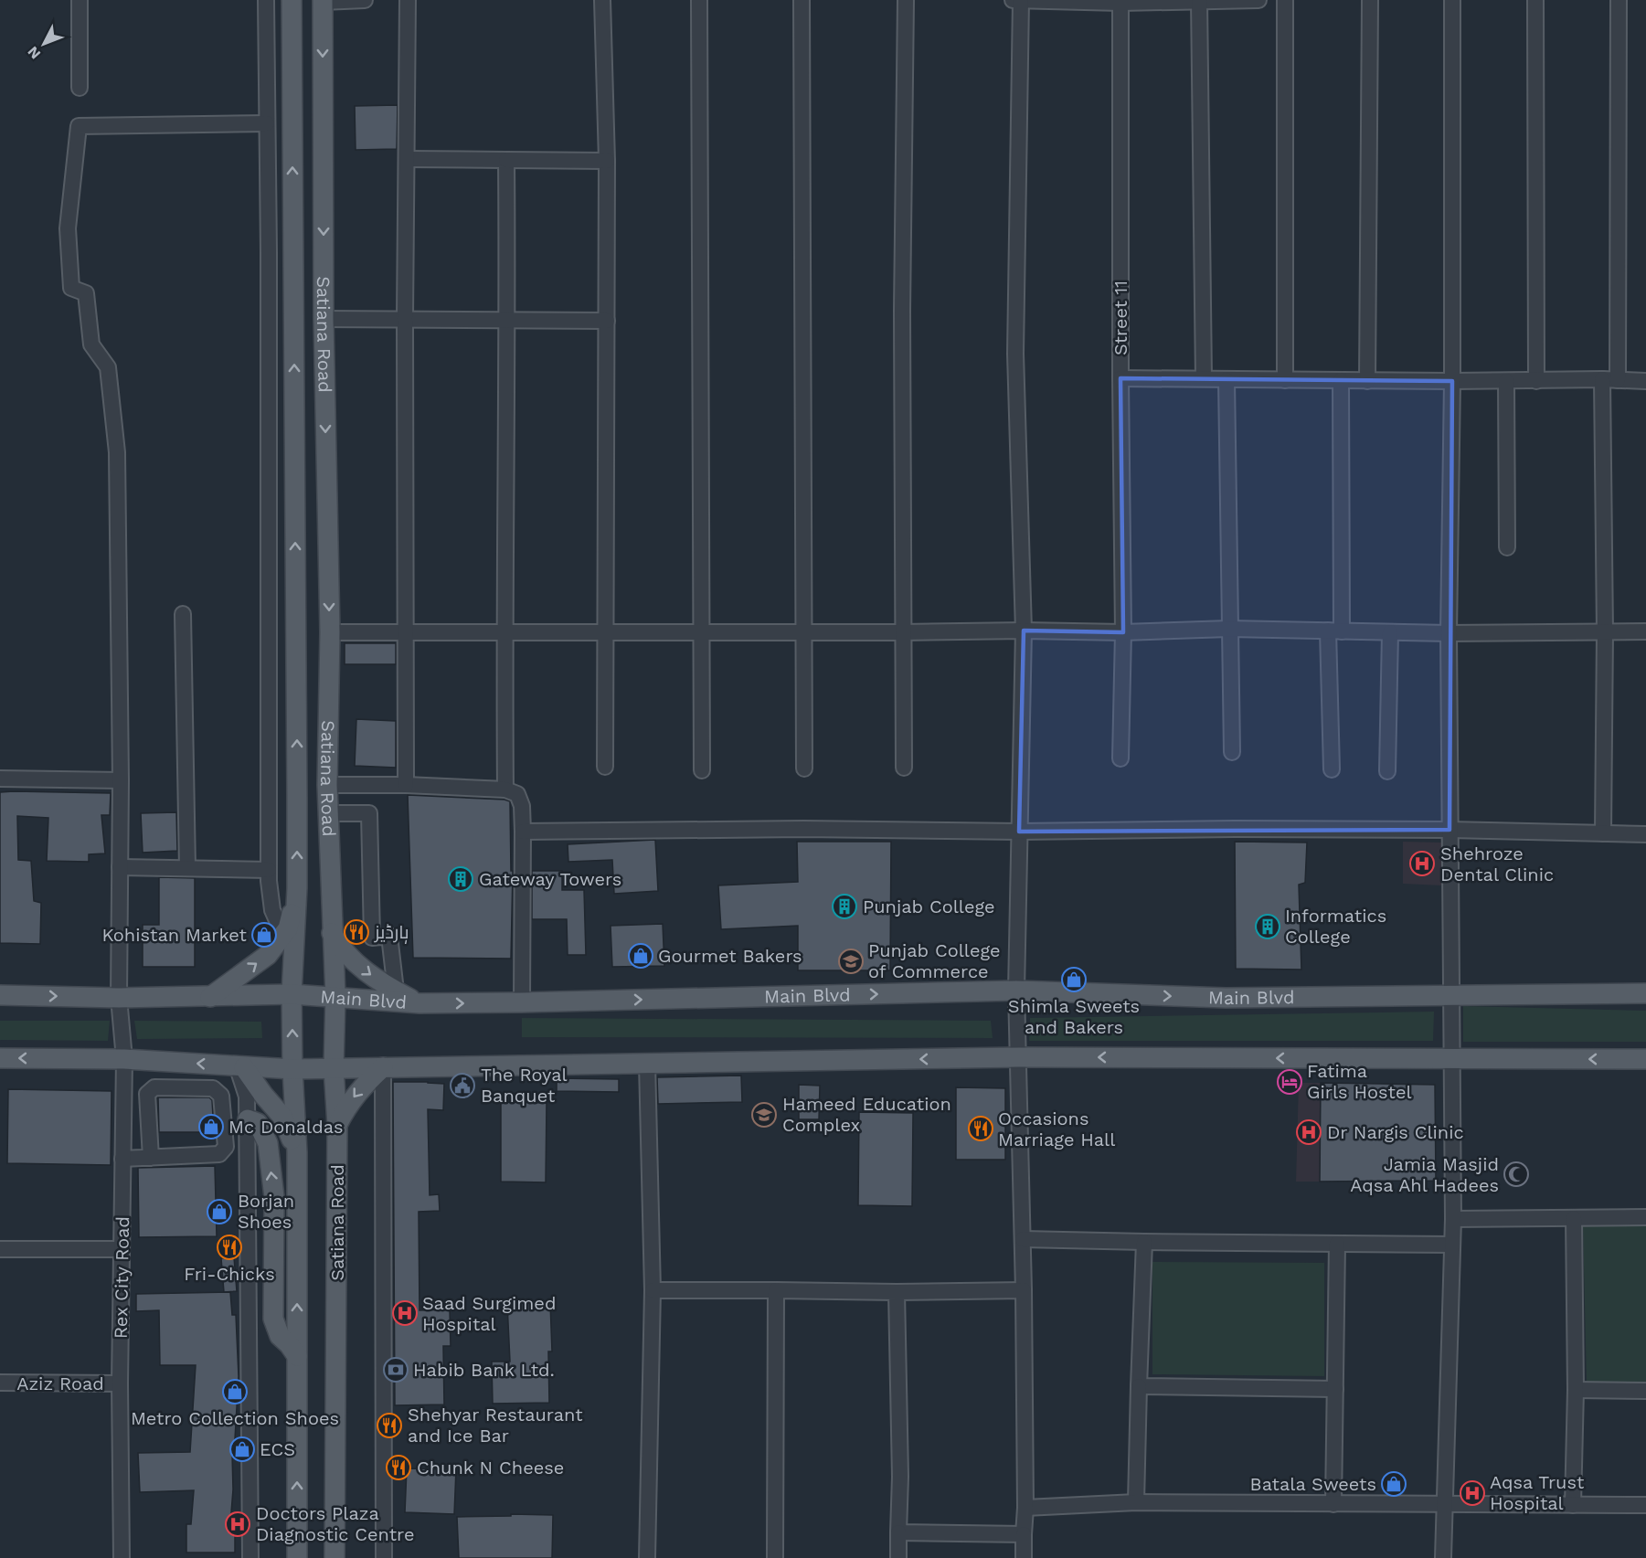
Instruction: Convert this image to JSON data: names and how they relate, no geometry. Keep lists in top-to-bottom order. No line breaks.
{"streets":{"main road":["Satiana Road","Main Blvd"],"street":["Street 11","Rex City Road","Aziz Road"]},"crossings":[["Satiana Road","Main Blvd"],["Main Blvd","Rex City Road"],["Rex City Road","Aziz Road"]],"places":{"hospital":["Shehroze Dental Clinic","Dr Nargis Clinic","Saad Surgimed Hospital","Aqsa Trust Hospital","Doctors Plaza Diagnostic Centre"],"building":["Gateway Towers","Punjab College","Informatics College"],"restaurant":["ہارڈیز","Occasions Marriage Hall","Fri-Chicks","Shehyar Restaurant and Ice Bar","Chunk N Cheese"],"shop":["Kohistan Market","Gourmet Bakers","Shimla Sweets and Bakers","Mc Donaldas","Borjan Shoes","Metro Collection Shoes","ECS","Batala Sweets"],"school or university":["Punjab College of Commerce","Hameed Education Complex"],"hotel":["Fatima Girls Hostel"],"public building":["The Royal Banquet"],"mosque":["Jamia Masjid Aqsa Ahl Hadees"],"bank":["Habib Bank Ltd."]},"north":"bottom left"}
